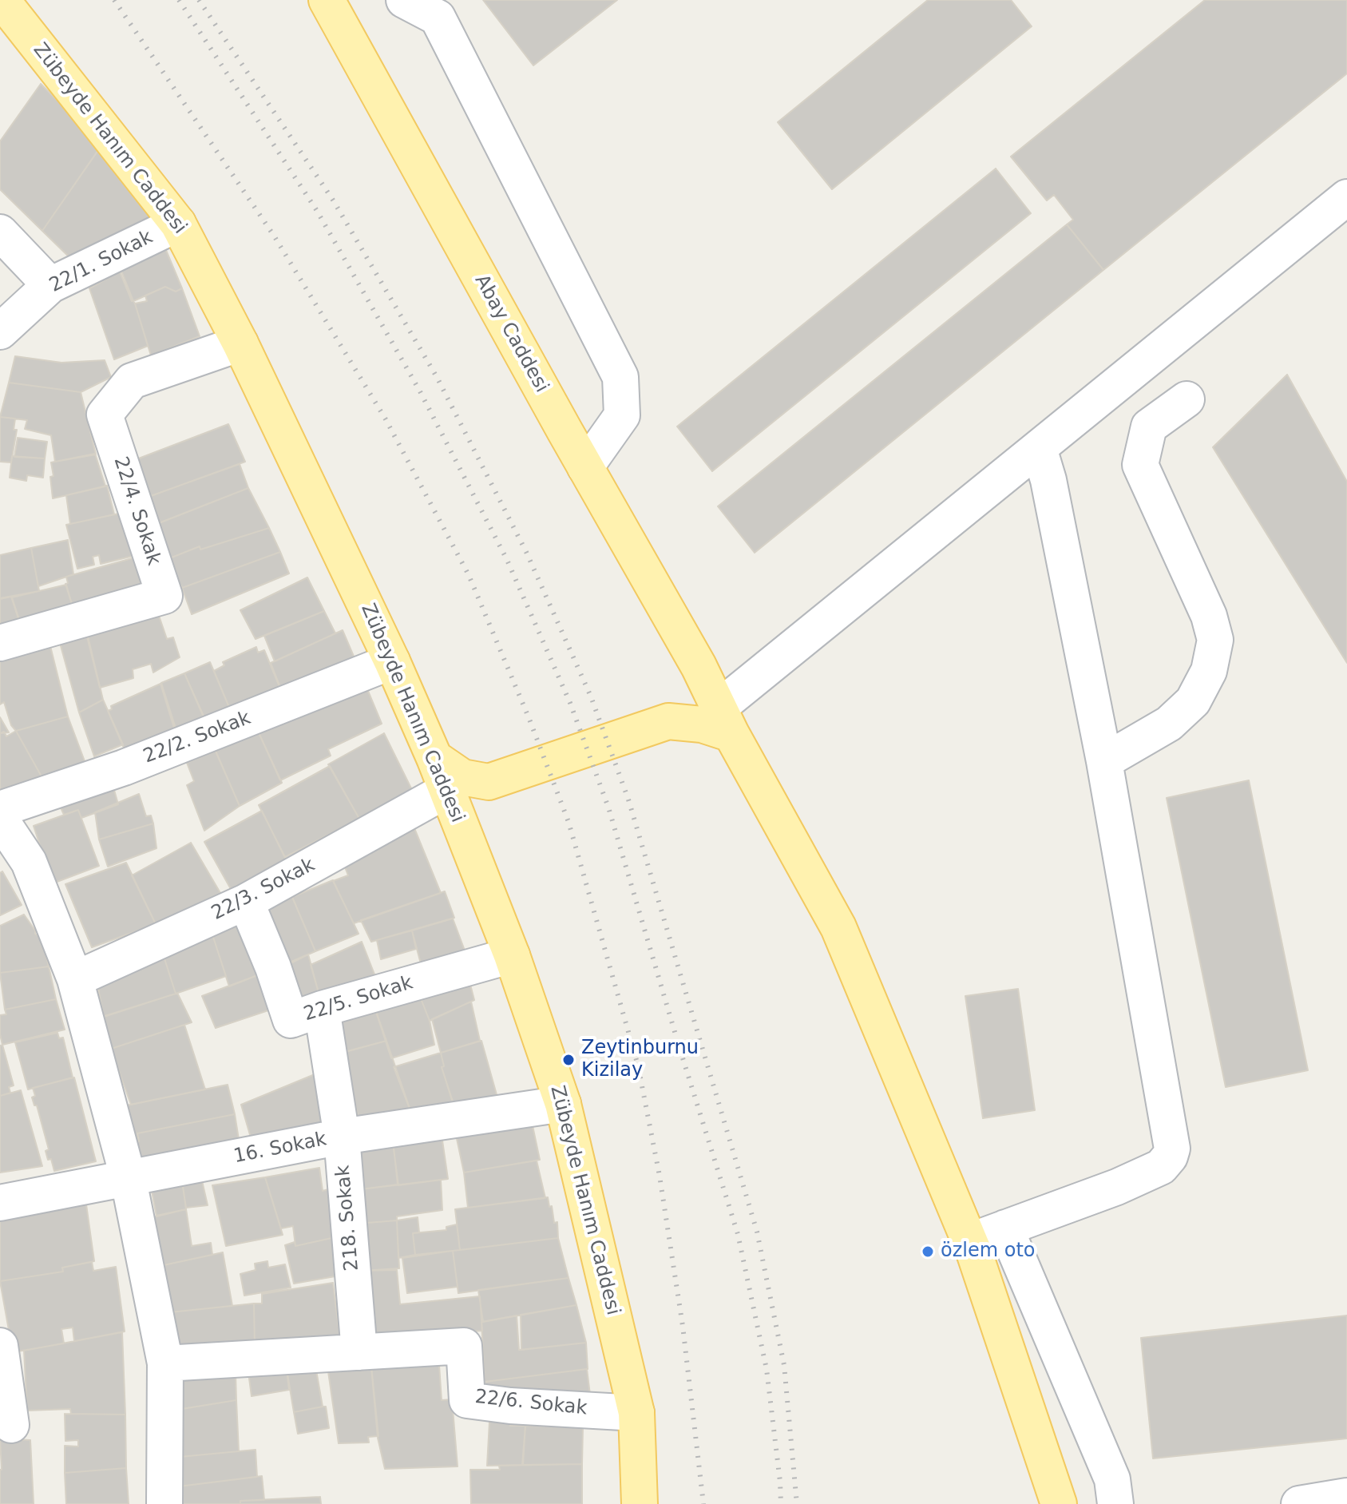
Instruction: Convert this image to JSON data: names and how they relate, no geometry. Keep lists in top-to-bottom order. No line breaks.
{"streets":{"main road":["Zübeyde Hanım Caddesi","Abay Caddesi"],"street":["22/1. Sokak","22/4. Sokak","22/2. Sokak","22/3. Sokak","22/5. Sokak","16. Sokak","218. Sokak","22/6. Sokak"]},"crossings":[["Zübeyde Hanım Caddesi","22/1. Sokak"],["Zübeyde Hanım Caddesi","22/4. Sokak"],["Zübeyde Hanım Caddesi","22/2. Sokak"],["Zübeyde Hanım Caddesi","22/3. Sokak"],["Zübeyde Hanım Caddesi","22/5. Sokak"],["Zübeyde Hanım Caddesi","16. Sokak"],["Zübeyde Hanım Caddesi","22/6. Sokak"],["22/3. Sokak","22/5. Sokak"],["22/5. Sokak","218. Sokak"],["16. Sokak","218. Sokak"],["218. Sokak","22/6. Sokak"]],"places":["Zeytinburnu Kizilay","özlem oto"]}
